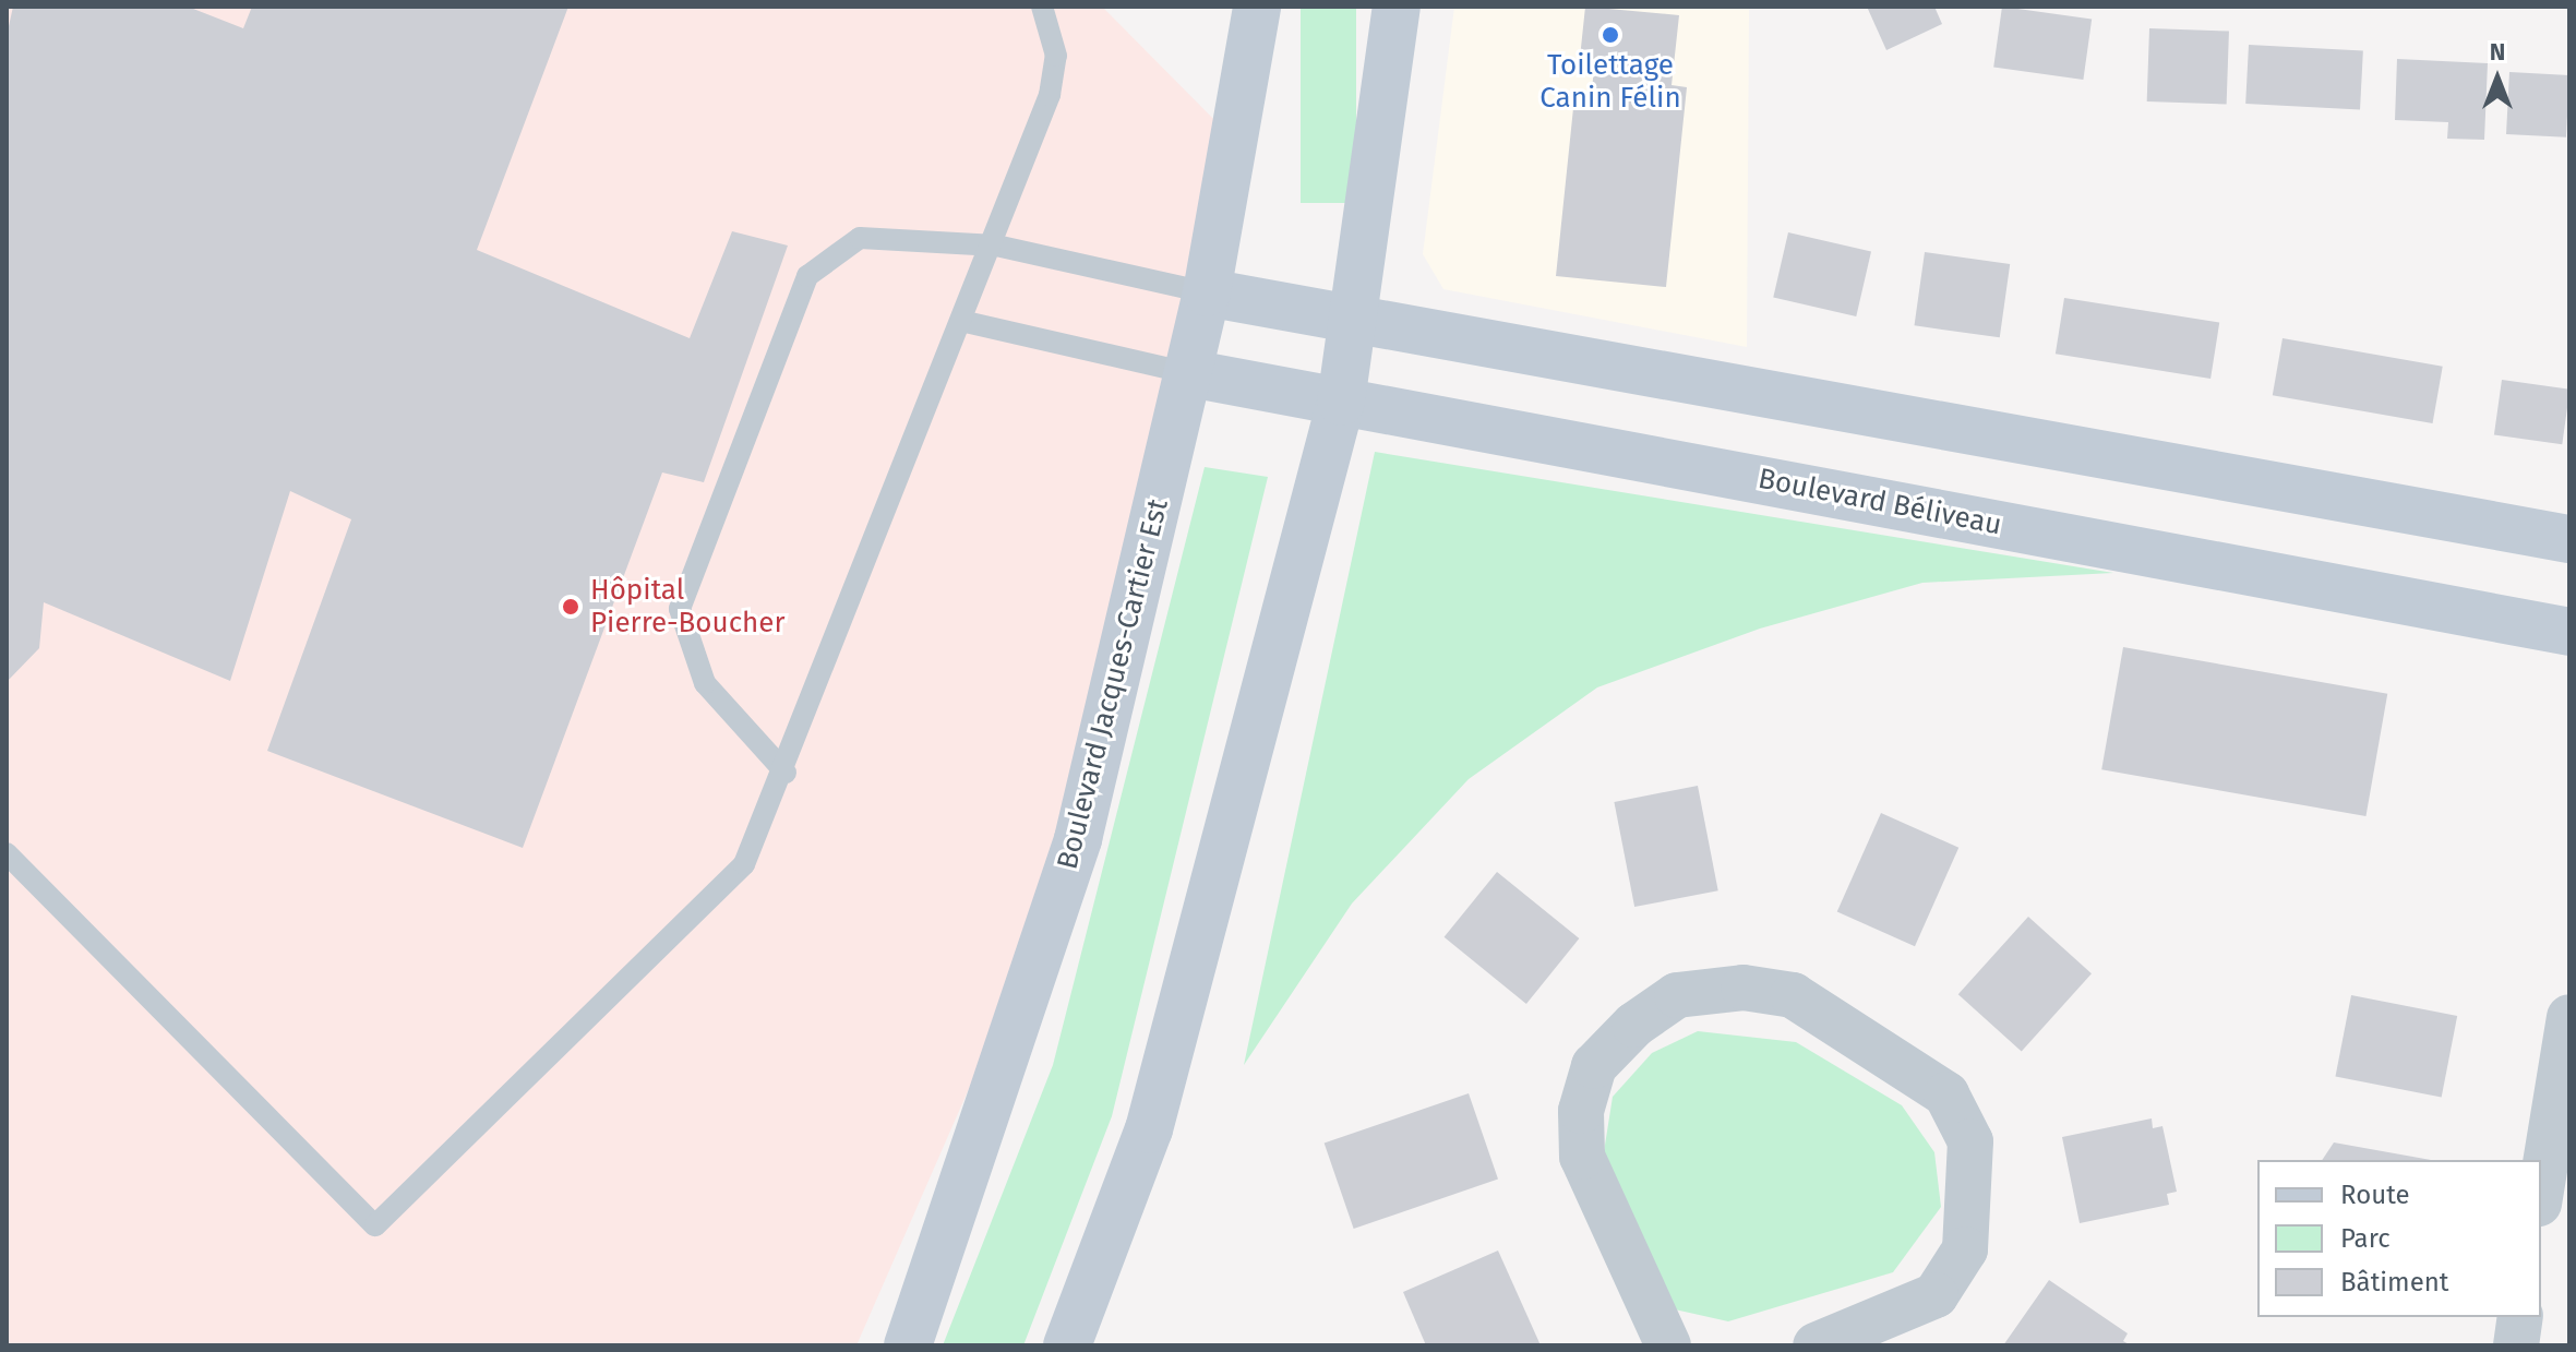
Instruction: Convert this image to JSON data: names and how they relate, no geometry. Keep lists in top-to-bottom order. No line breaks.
{"streets":{"street":["Boulevard Béliveau","Boulevard Jacques-Cartier Est"]},"crossings":[["Boulevard Béliveau","Boulevard Jacques-Cartier Est"]],"places":["Toilettage Canin Félin","Hôpital Pierre-Boucher"],"legend":["Route","Parc","Bâtiment"],"north":"top"}
